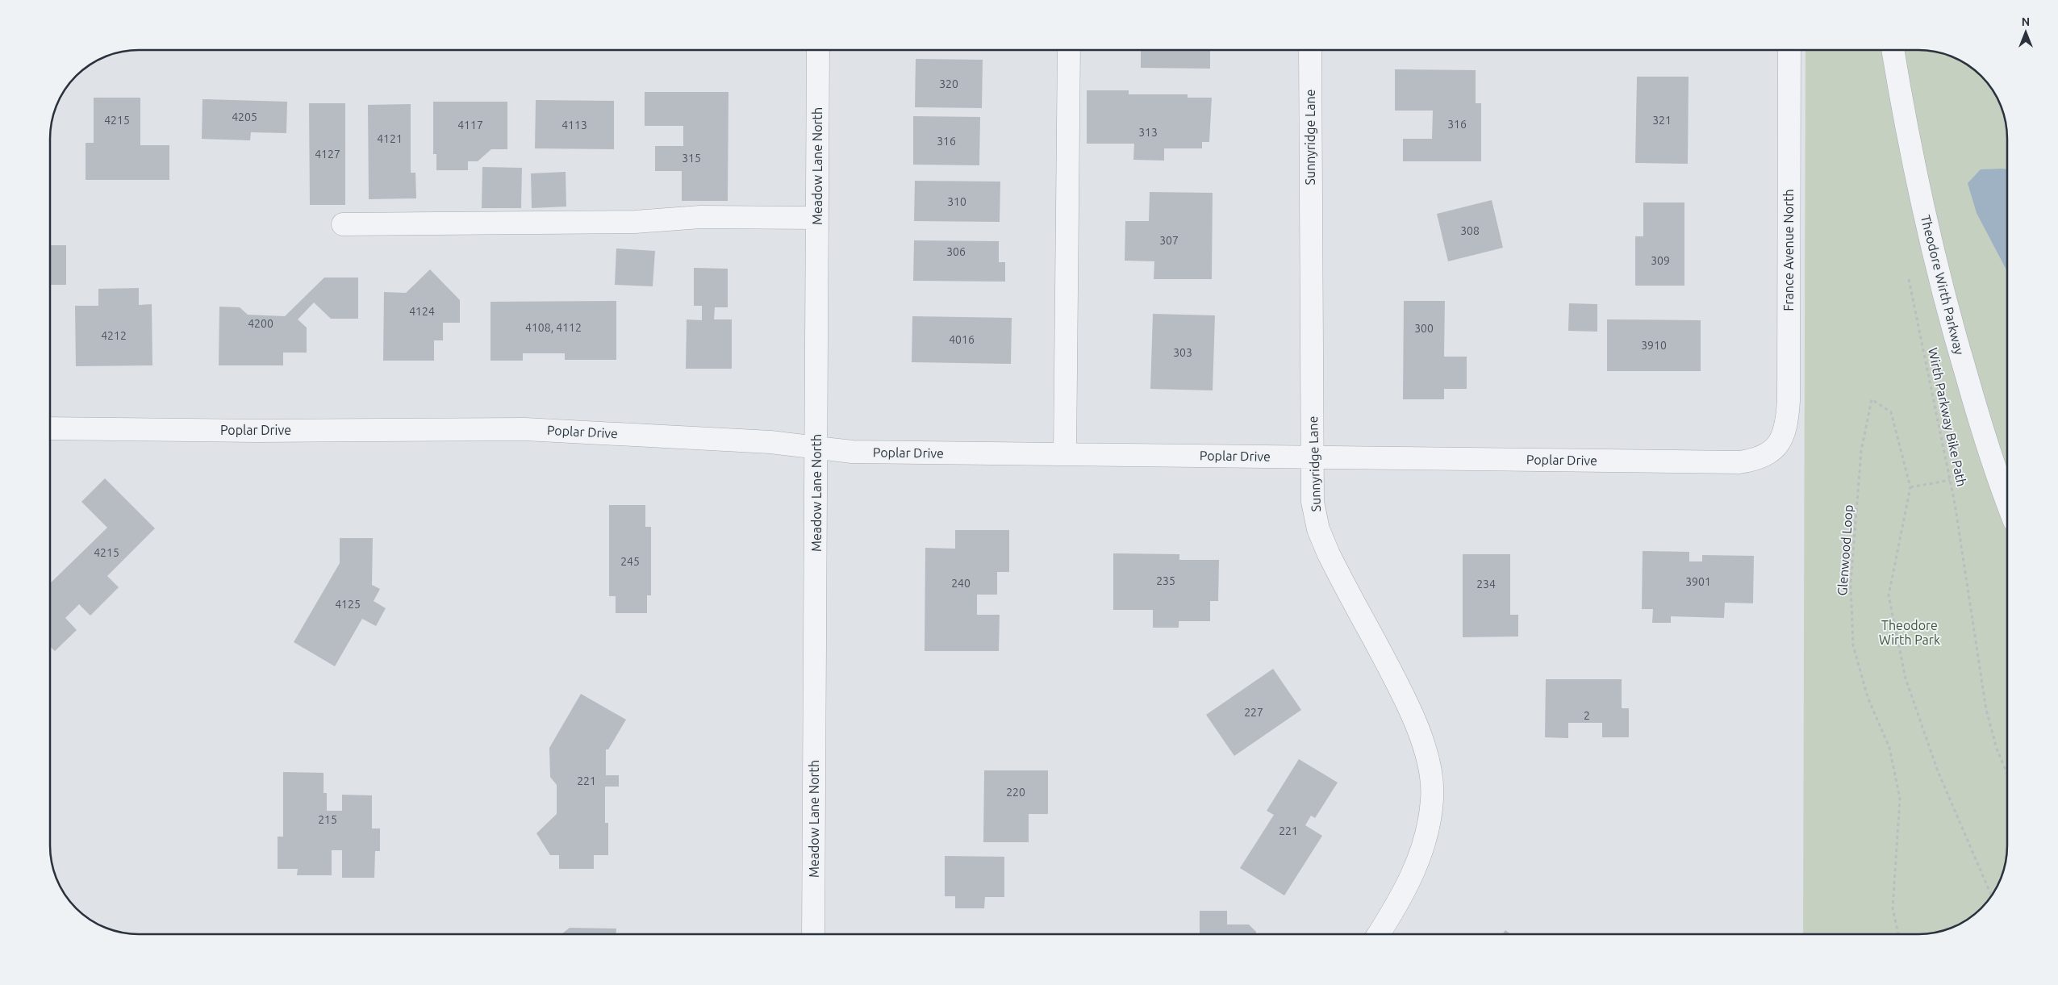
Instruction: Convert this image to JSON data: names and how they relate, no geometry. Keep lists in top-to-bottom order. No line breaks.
{"streets":{"street":["Sunnyridge Lane","Meadow Lane North","France Avenue North","Theodore Wirth Parkway","Poplar Drive"],"path":["Wirth Parkway Bike Path","Glenwood Loop"]},"crossings":[["Sunnyridge Lane","Poplar Drive"],["Meadow Lane North","Poplar Drive"],["France Avenue North","Poplar Drive"]],"parks":["Theodore Wirth Park"],"house_numbers":["320","4205","4215","321","316","4117","4113","313","4121","316","4127","315","310","308","307","306","309","4124","4200","4108, 4112","300","4212","4016","3910","303","4215","245","235","3901","240","234","4125","227","2","221","220","215","221"],"north":"top"}
